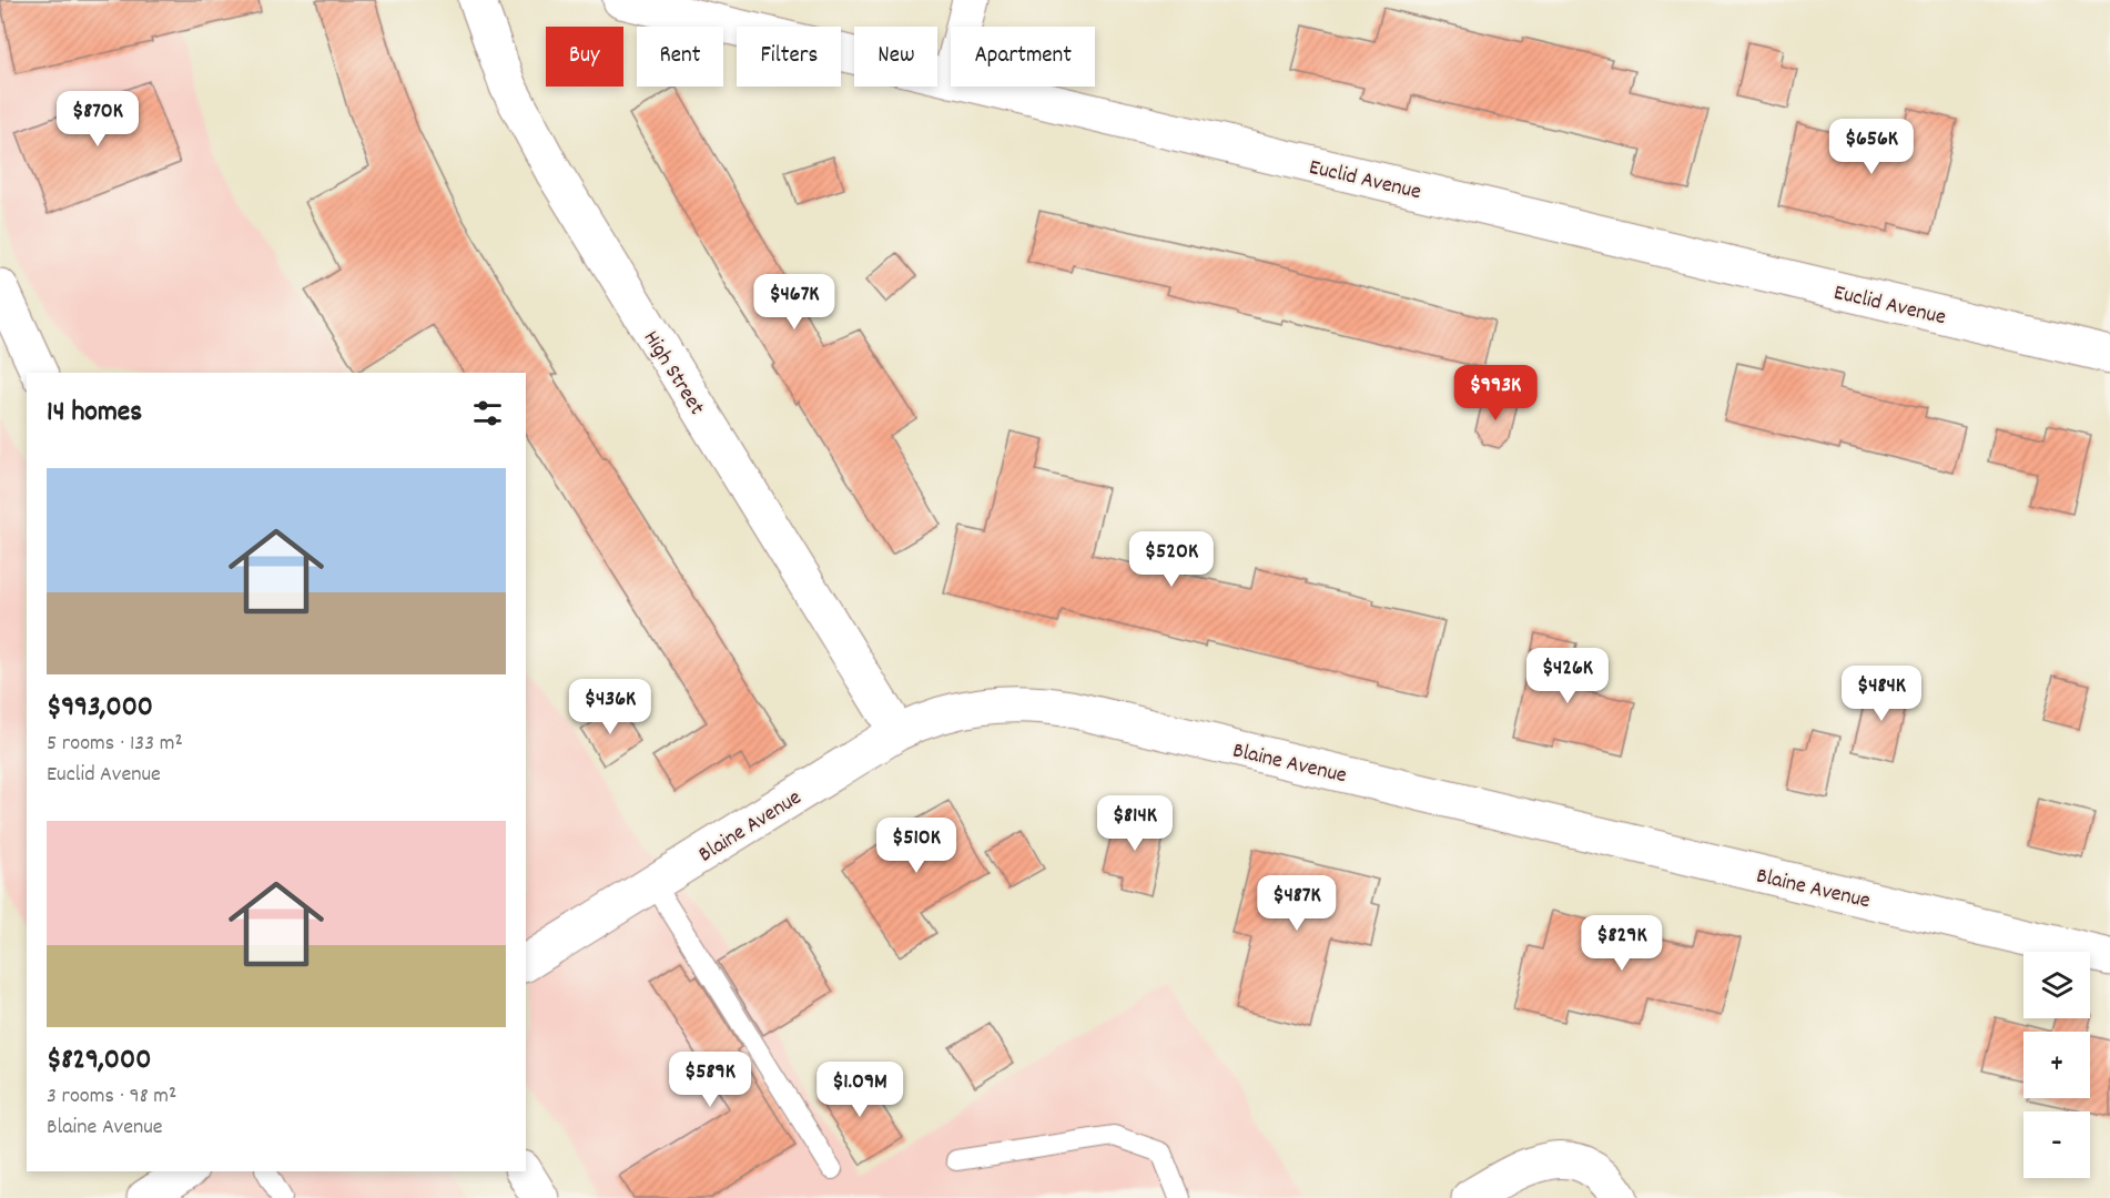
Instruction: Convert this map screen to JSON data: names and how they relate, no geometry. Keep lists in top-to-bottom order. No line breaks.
{"streets":{"street":["Euclid Avenue","High Street","Blaine Avenue"]},"crossings":[["High Street","Blaine Avenue"]],"page":{"chip":["Buy","Rent","Filters","New","Apartment"],"price":["$870K","$656K","$467K","$993K","$520K","$426K","$484K","$436K","$814K","$510K","$487K","$829K","$589K","$1.09M"],"heading":"14 homes","list":[{"name":"$993,000","note":"5 rooms · 133 m² · Euclid Avenue"},{"name":"$829,000","note":"3 rooms · 98 m² · Blaine Avenue"}],"map_buttons":["+","−"]}}
